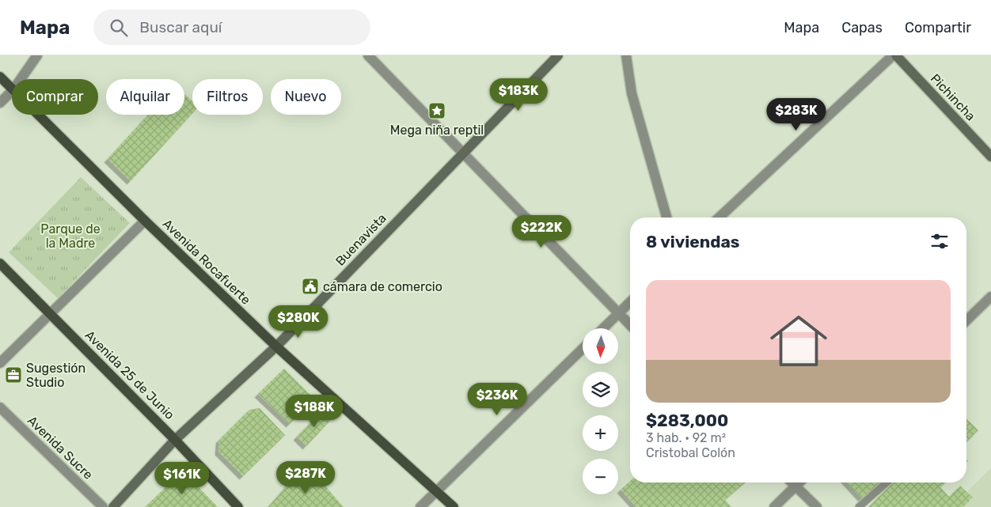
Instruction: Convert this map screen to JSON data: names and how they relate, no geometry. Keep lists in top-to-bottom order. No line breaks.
{"streets":{"main road":["Avenida Rocafuerte","Avenida 25 de Junio"],"street":["Pichincha","Buenavista","Avenida Sucre"]},"crossings":[["Buenavista","Avenida Rocafuerte"],["Buenavista","Avenida 25 de Junio"]],"parks":["Parque de la Madre"],"places":{"place":["Mega niña reptil"],"public building":["cámara de comercio"],"office":["Sugestión Studio"]},"north":"bottom","page":{"header":"Mapa","search":"Buscar aquí","nav":["Mapa","Capas","Compartir"],"price":["$183K","$283K","$222K","$280K","$236K","$188K","$287K","$161K"],"chip":["Comprar","Alquilar","Filtros","Nuevo"],"heading":"8 viviendas","list":[{"name":"$283,000","note":"3 hab. · 92 m² · Cristobal Colón"}],"map_buttons":["+","−"]}}
